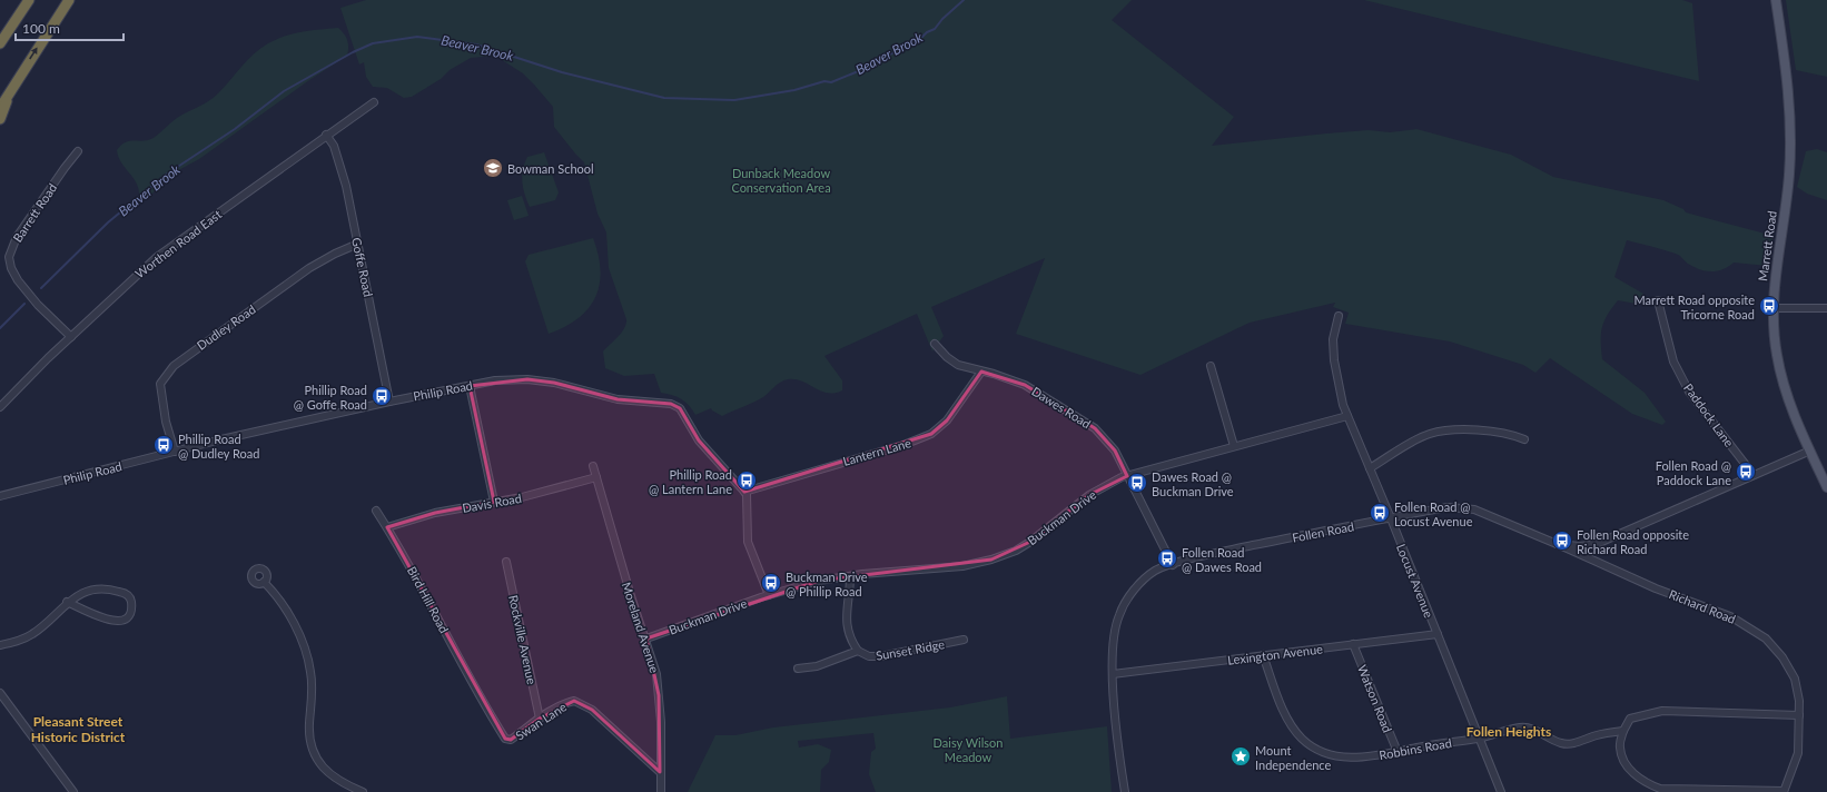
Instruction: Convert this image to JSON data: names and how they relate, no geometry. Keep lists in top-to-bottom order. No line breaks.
{"streets":{"main road":["Marrett Road"],"street":["Barrett Road","Worthen Road East","Goffe Road","Dudley Road","Philip Road","Dawes Road","Paddock Lane","Lantern Lane","Davis Road","Buckman Drive","Follen Road","Locust Avenue","Bird Hill Road","Richard Road","Moreland Avenue","Rockville Avenue","Sunset Ridge","Lexington Avenue","Watson Road","Swan Lane","Robbins Road"]},"crossings":[["Barrett Road","Worthen Road East"],["Worthen Road East","Goffe Road"],["Marrett Road","Follen Road"],["Goffe Road","Dudley Road"],["Goffe Road","Philip Road"],["Dudley Road","Philip Road"],["Philip Road","Lantern Lane"],["Dawes Road","Lantern Lane"],["Dawes Road","Buckman Drive"],["Dawes Road","Follen Road"],["Paddock Lane","Follen Road"],["Davis Road","Bird Hill Road"],["Davis Road","Moreland Avenue"],["Buckman Drive","Locust Avenue"],["Buckman Drive","Moreland Avenue"],["Buckman Drive","Sunset Ridge"],["Follen Road","Locust Avenue"],["Follen Road","Richard Road"],["Follen Road","Lexington Avenue"],["Locust Avenue","Lexington Avenue"],["Locust Avenue","Robbins Road"],["Bird Hill Road","Swan Lane"],["Richard Road","Robbins Road"],["Moreland Avenue","Swan Lane"],["Rockville Avenue","Swan Lane"],["Lexington Avenue","Watson Road"],["Lexington Avenue","Robbins Road"],["Watson Road","Robbins Road"]],"districts":["Pleasant Street Historic District","Follen Heights"],"water":["Beaver Brook"],"parks":["Dunback Meadow Conservation Area","Daisy Wilson Meadow"],"places":{"school or university":["Bowman School"],"bus stop":["Marrett Road opposite Tricorne Road","Phillip Road @ Goffe Road","Phillip Road @ Dudley Road","Follen Road @ Paddock Lane","Phillip Road @ Lantern Lane","Dawes Road @ Buckman Drive","Follen Road @ Locust Avenue","Follen Road opposite Richard Road","Follen Road @ Dawes Road","Buckman Drive @ Phillip Road"],"place":["Mount Independence"]},"scale_bar":"100 m"}
